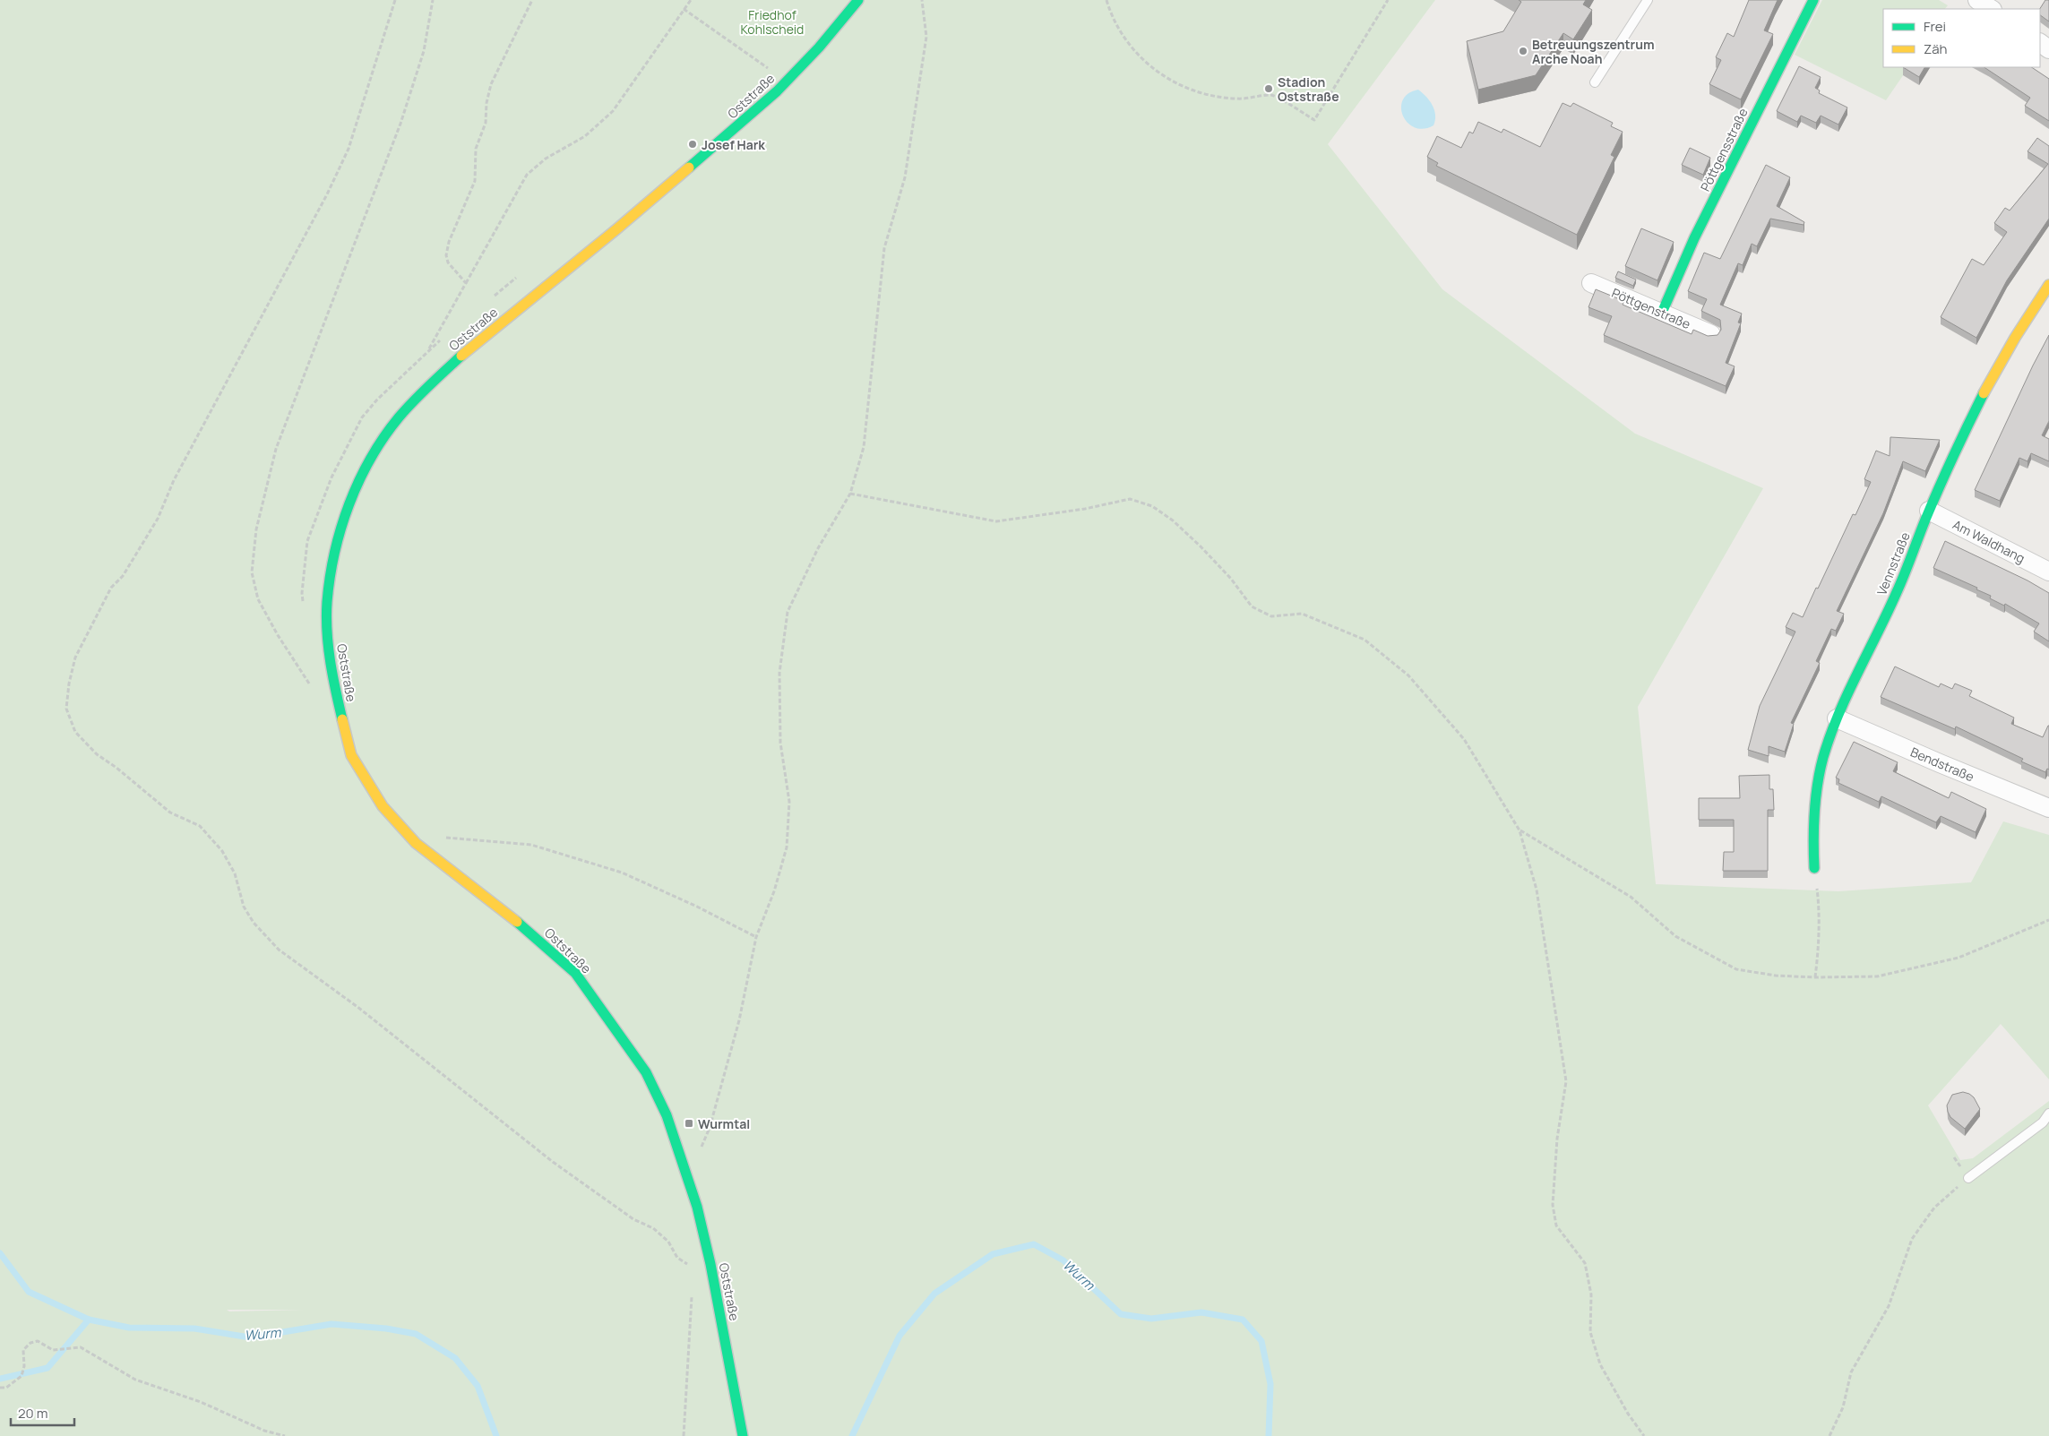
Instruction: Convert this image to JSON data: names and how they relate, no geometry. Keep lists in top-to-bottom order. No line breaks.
{"streets":{"street":["Oststraße","Pöttgensstraße","Pöttgenstraße","Am Waldhang","Vennstraße","Bendstraße"]},"crossings":[["Pöttgensstraße","Pöttgenstraße"],["Am Waldhang","Vennstraße"],["Vennstraße","Bendstraße"]],"water":["Wurm"],"parks":["Friedhof Kohlscheid"],"places":{"other":["Betreuungszentrum Arche Noah","Stadion Oststraße","Josef Hark"],"transit":["Wurmtal"]},"legend":["Frei","Zäh"],"scale_bar":"20 m"}
